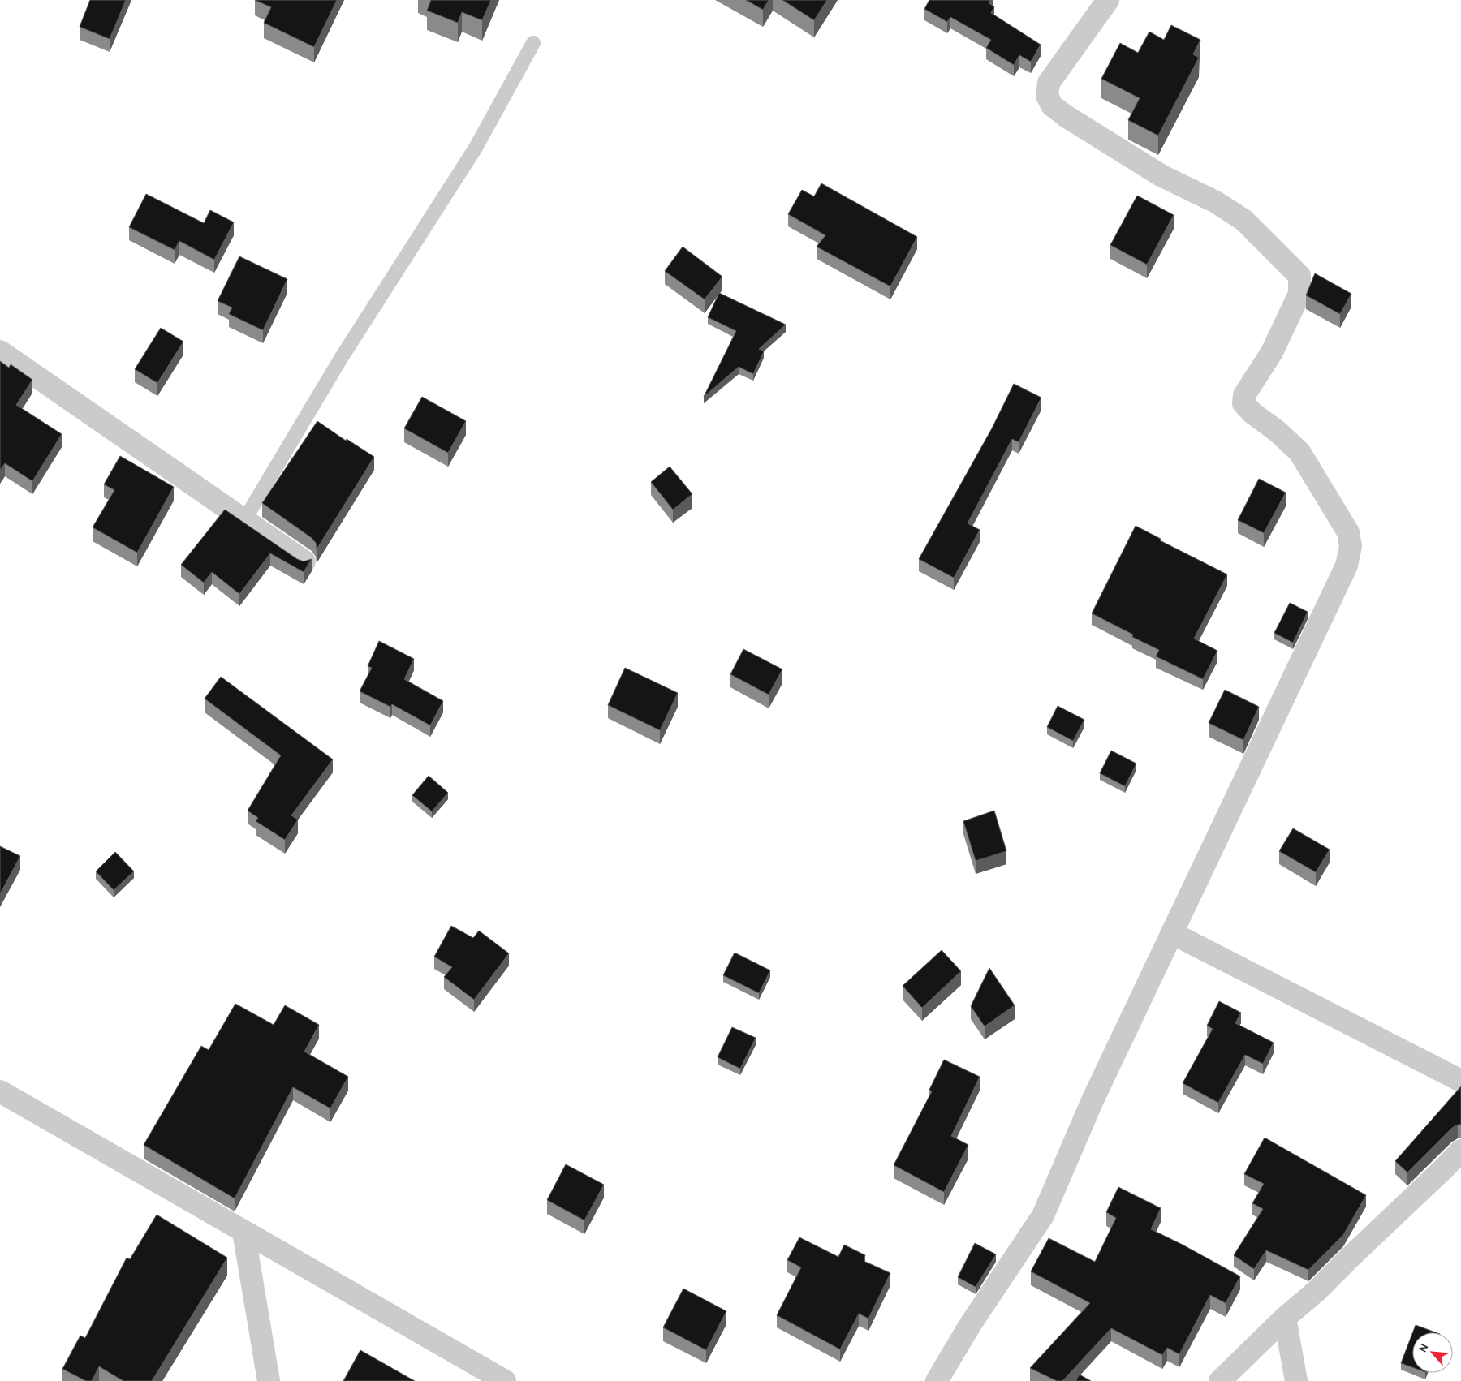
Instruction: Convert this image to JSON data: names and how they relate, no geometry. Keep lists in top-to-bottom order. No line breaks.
{"north":"top left"}
